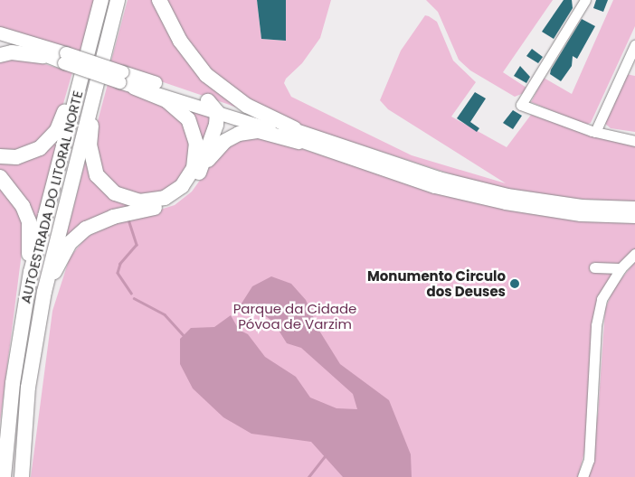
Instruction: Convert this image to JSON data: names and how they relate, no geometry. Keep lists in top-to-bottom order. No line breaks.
{"streets":{"highway":["AUTOESTRADA DO LITORAL NORTE"]},"parks":["Parque da Cidade Póvoa de Varzim"],"places":["Monumento Circulo dos Deuses"]}
